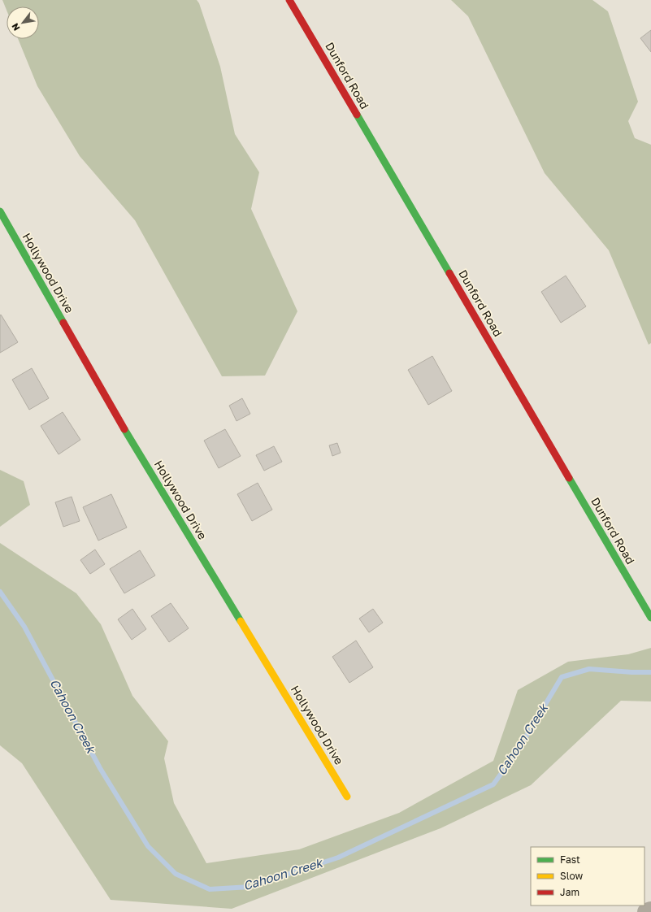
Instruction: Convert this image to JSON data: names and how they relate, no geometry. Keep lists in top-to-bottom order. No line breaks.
{"streets":{"street":["Dunford Road","Hollywood Drive"]},"water":["Cahoon Creek"],"legend":["Fast","Slow","Jam"],"north":"bottom left"}
